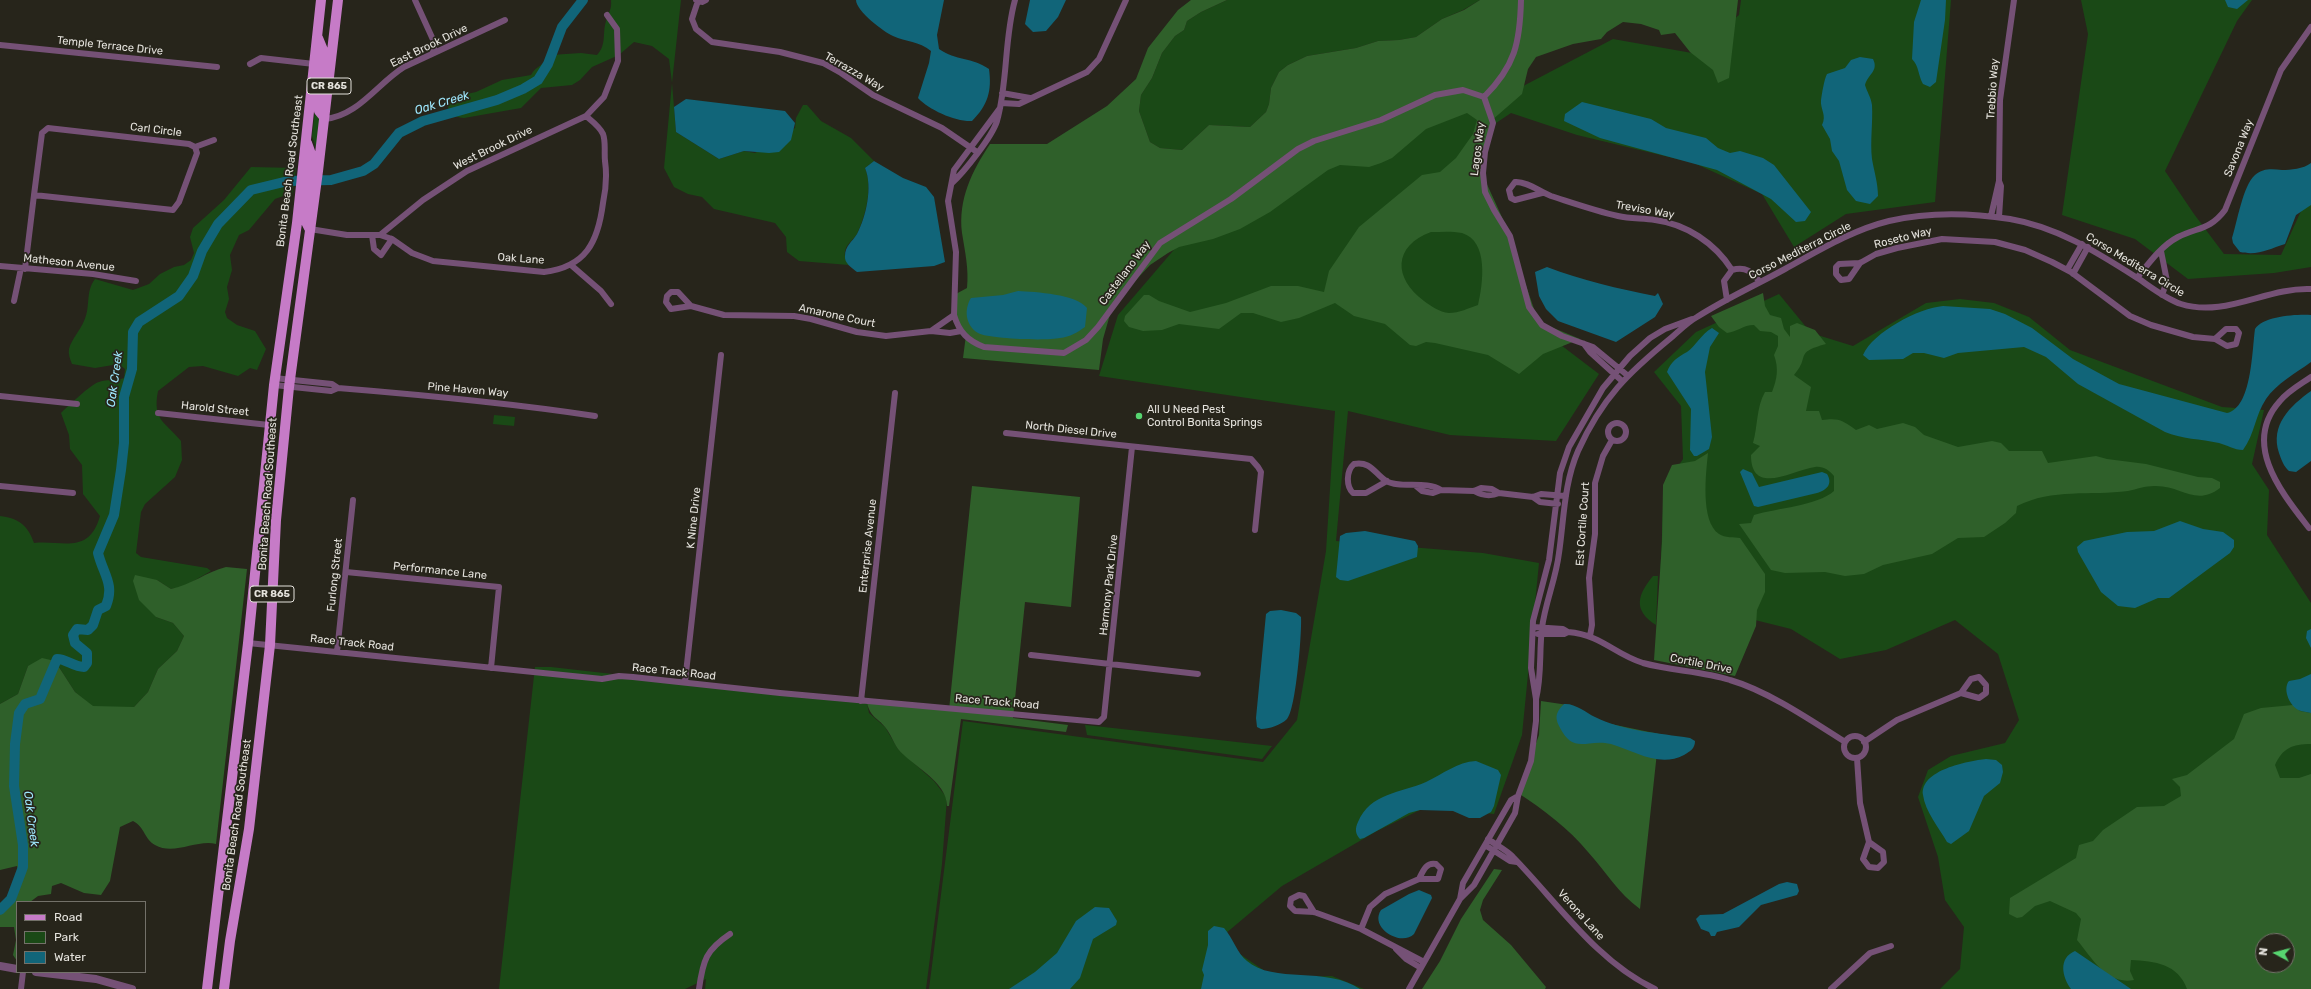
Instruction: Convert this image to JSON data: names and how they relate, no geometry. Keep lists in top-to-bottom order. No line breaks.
{"streets":{"main road":["CR 865","Bonita Beach Road Southeast"],"street":["Temple Terrace Drive","East Brook Drive","Terrazza Way","Trebbio Way","Carl Circle","West Brook Drive","Savona Way","Lagos Way","Treviso Way","Roseto Way","Corso Mediterra Circle","Oak Lane","Matheson Avenue","Castellano Way","Amarone Court","Pine Haven Way","Harold Street","North Diesel Drive","K Nine Drive","Est Cortile Court","Enterprise Avenue","Performance Lane","Furlong Street","Harmony Park Drive","Race Track Road","Cortile Drive","Verona Lane"]},"crossings":[["East Brook Drive","Bonita Beach Road Southeast"],["Terrazza Way","Castellano Way"],["Trebbio Way","Corso Mediterra Circle"],["Carl Circle","Matheson Avenue"],["West Brook Drive","Oak Lane"],["Savona Way","Corso Mediterra Circle"],["Lagos Way","Corso Mediterra Circle"],["Lagos Way","Castellano Way"],["Bonita Beach Road Southeast","Pine Haven Way"],["Bonita Beach Road Southeast","Harold Street"],["Bonita Beach Road Southeast","Race Track Road"],["Corso Mediterra Circle","Cortile Drive"],["Corso Mediterra Circle","Verona Lane"],["North Diesel Drive","Harmony Park Drive"],["K Nine Drive","Race Track Road"],["Est Cortile Court","Cortile Drive"],["Enterprise Avenue","Race Track Road"],["Performance Lane","Furlong Street"],["Performance Lane","Race Track Road"],["Furlong Street","Race Track Road"],["Harmony Park Drive","Race Track Road"]],"water":["Oak Creek"],"places":["All U Need Pest Control Bonita Springs"],"legend":["Road","Park","Water"],"north":"left"}
